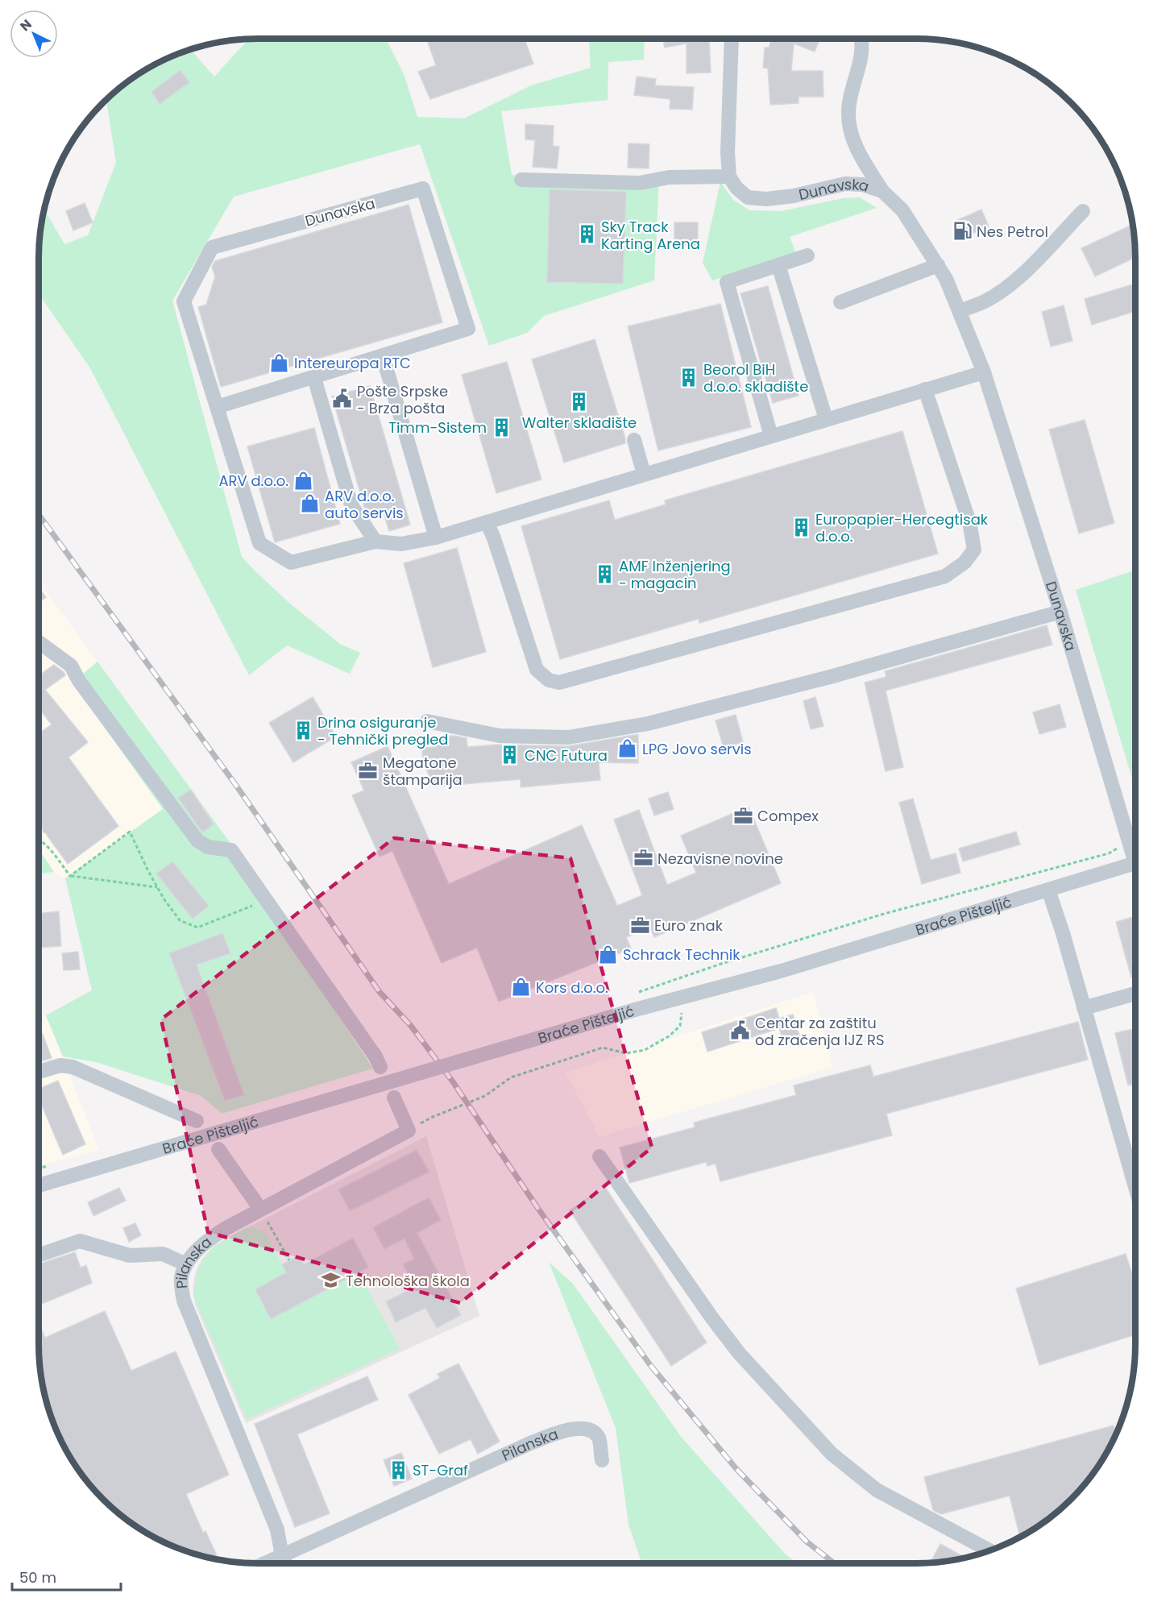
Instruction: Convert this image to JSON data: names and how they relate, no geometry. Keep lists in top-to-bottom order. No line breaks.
{"streets":{"street":["Dunavska","Braće Pišteljić","Pilanska"]},"places":{"fuel station":["Nes Petrol"],"building":["Sky Track Karting Arena","Beorol BiH d.o.o. skladište","Walter skladište","Timm-Sistem","Europapier-Hercegtisak d.o.o.","AMF Inženjering - magacin","Drina osiguranje - Tehnički pregled","CNC Futura","ST-Graf"],"shop":["Intereuropa RTC","ARV d.o.o.","ARV d.o.o. auto servis","LPG Jovo servis","Schrack Technik","Kors d.o.o."],"public building":["Pošte Srpske - Brza pošta","Centar za zaštitu od zračenja IJZ RS"],"office":["Megatone štamparija","Compex","Nezavisne novine","Euro znak"],"school or university":["Tehnološka škola"]},"scale_bar":"50 m","north":"top left"}
